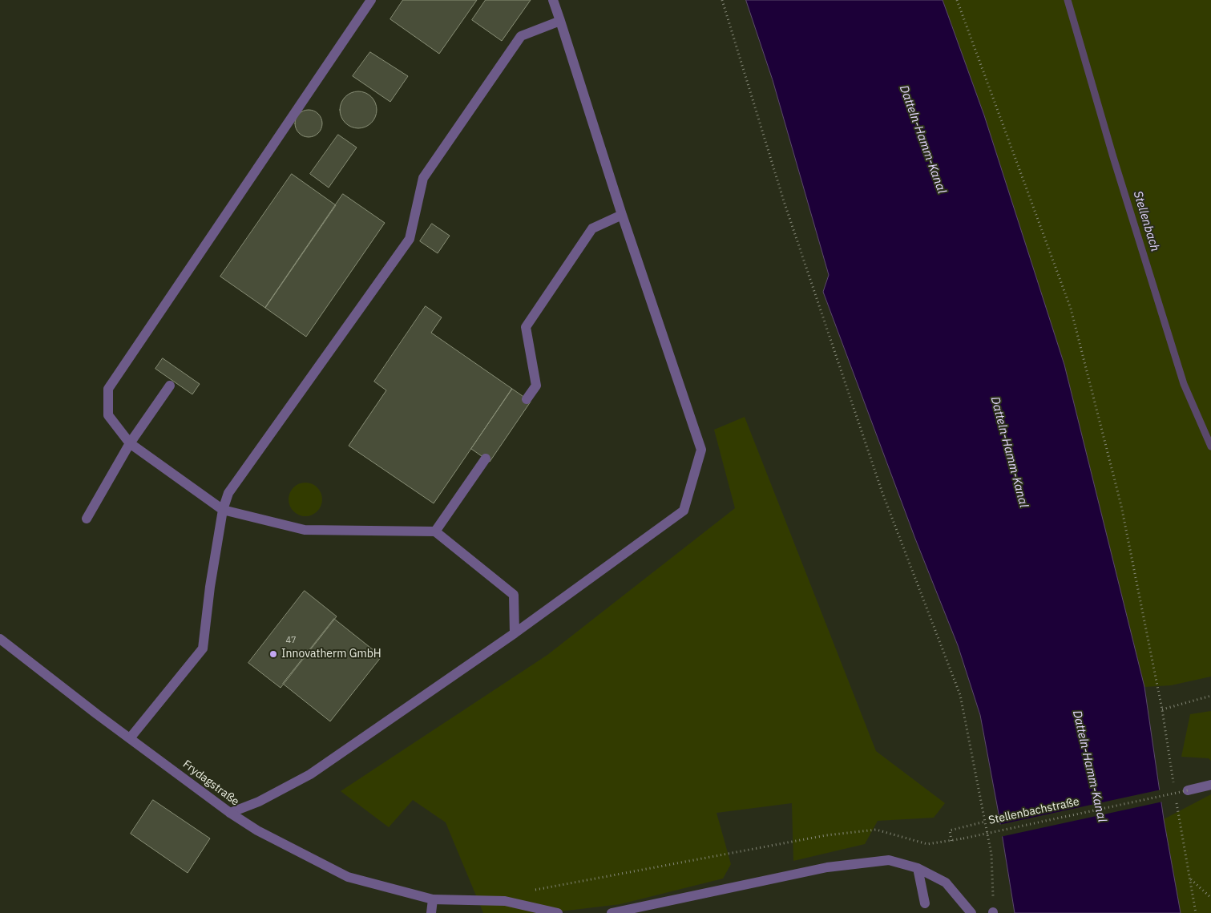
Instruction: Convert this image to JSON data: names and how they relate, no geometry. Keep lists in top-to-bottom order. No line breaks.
{"streets":{"street":["Frydagstraße"],"path":["Stellenbachstraße"]},"crossings":[["Frydagstraße","Stellenbachstraße"]],"water":["Datteln-Hamm-Kanal","Stellenbach"],"places":["Innovatherm GmbH"],"house_numbers":["47"]}
